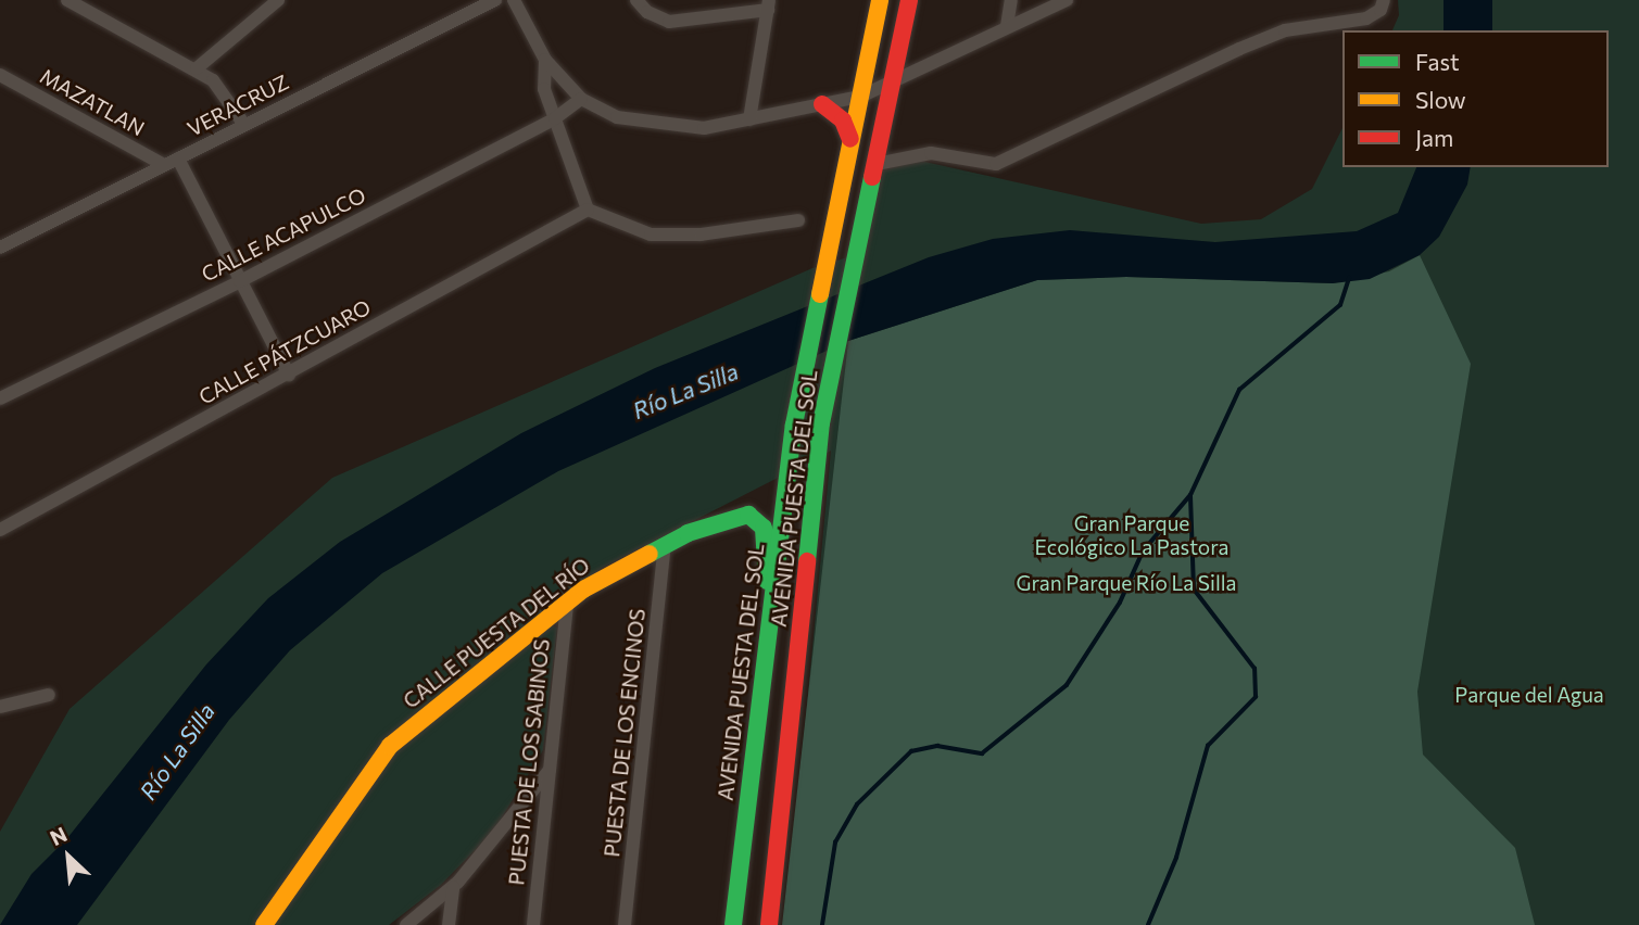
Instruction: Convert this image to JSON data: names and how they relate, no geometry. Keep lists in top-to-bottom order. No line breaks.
{"streets":{"main road":["AVENIDA PUESTA DEL SOL","CALLE PUESTA DEL RÍO"],"street":["MAZATLAN","VERACRUZ","CALLE ACAPULCO","CALLE PÁTZCUARO","PUESTA DE LOS ENCINOS","PUESTA DE LOS SABINOS"]},"crossings":[["MAZATLAN","VERACRUZ"],["AVENIDA PUESTA DEL SOL","CALLE PUESTA DEL RÍO"],["CALLE PUESTA DEL RÍO","PUESTA DE LOS ENCINOS"],["CALLE PUESTA DEL RÍO","PUESTA DE LOS SABINOS"]],"water":["Río La Silla"],"parks":["Gran Parque Ecológico La Pastora","Gran Parque Río La Silla","Parque del Agua"],"legend":["Fast","Slow","Jam"],"north":"top left"}
